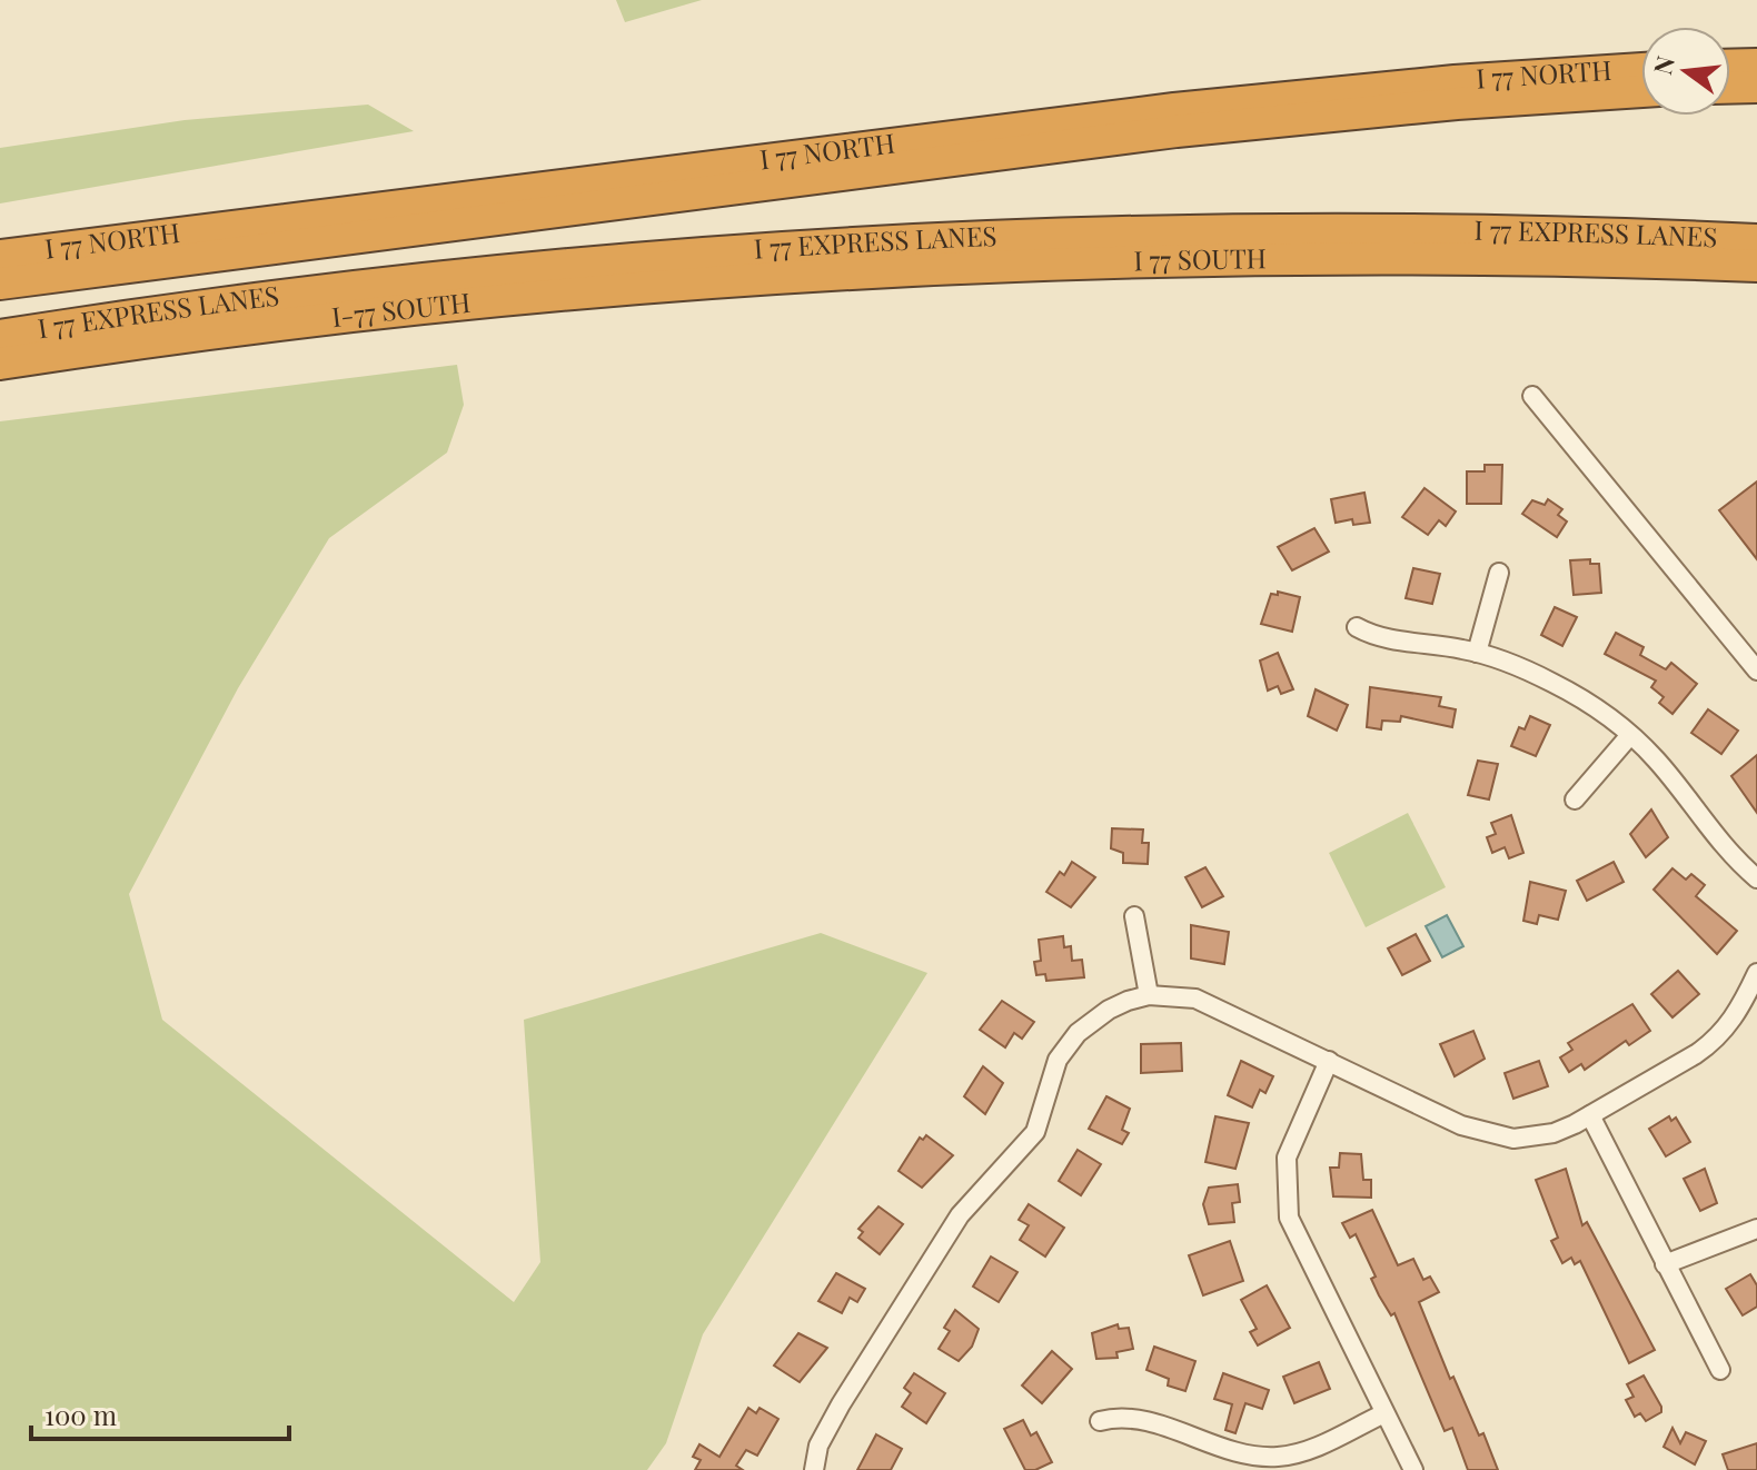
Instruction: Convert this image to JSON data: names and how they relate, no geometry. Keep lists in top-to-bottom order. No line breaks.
{"streets":{"highway":["I 77 NORTH","I 77 EXPRESS LANES","I 77 SOUTH","I-77 SOUTH"]},"crossings":[["I 77 SOUTH","I-77 SOUTH"]],"scale_bar":"100 m","north":"left"}
